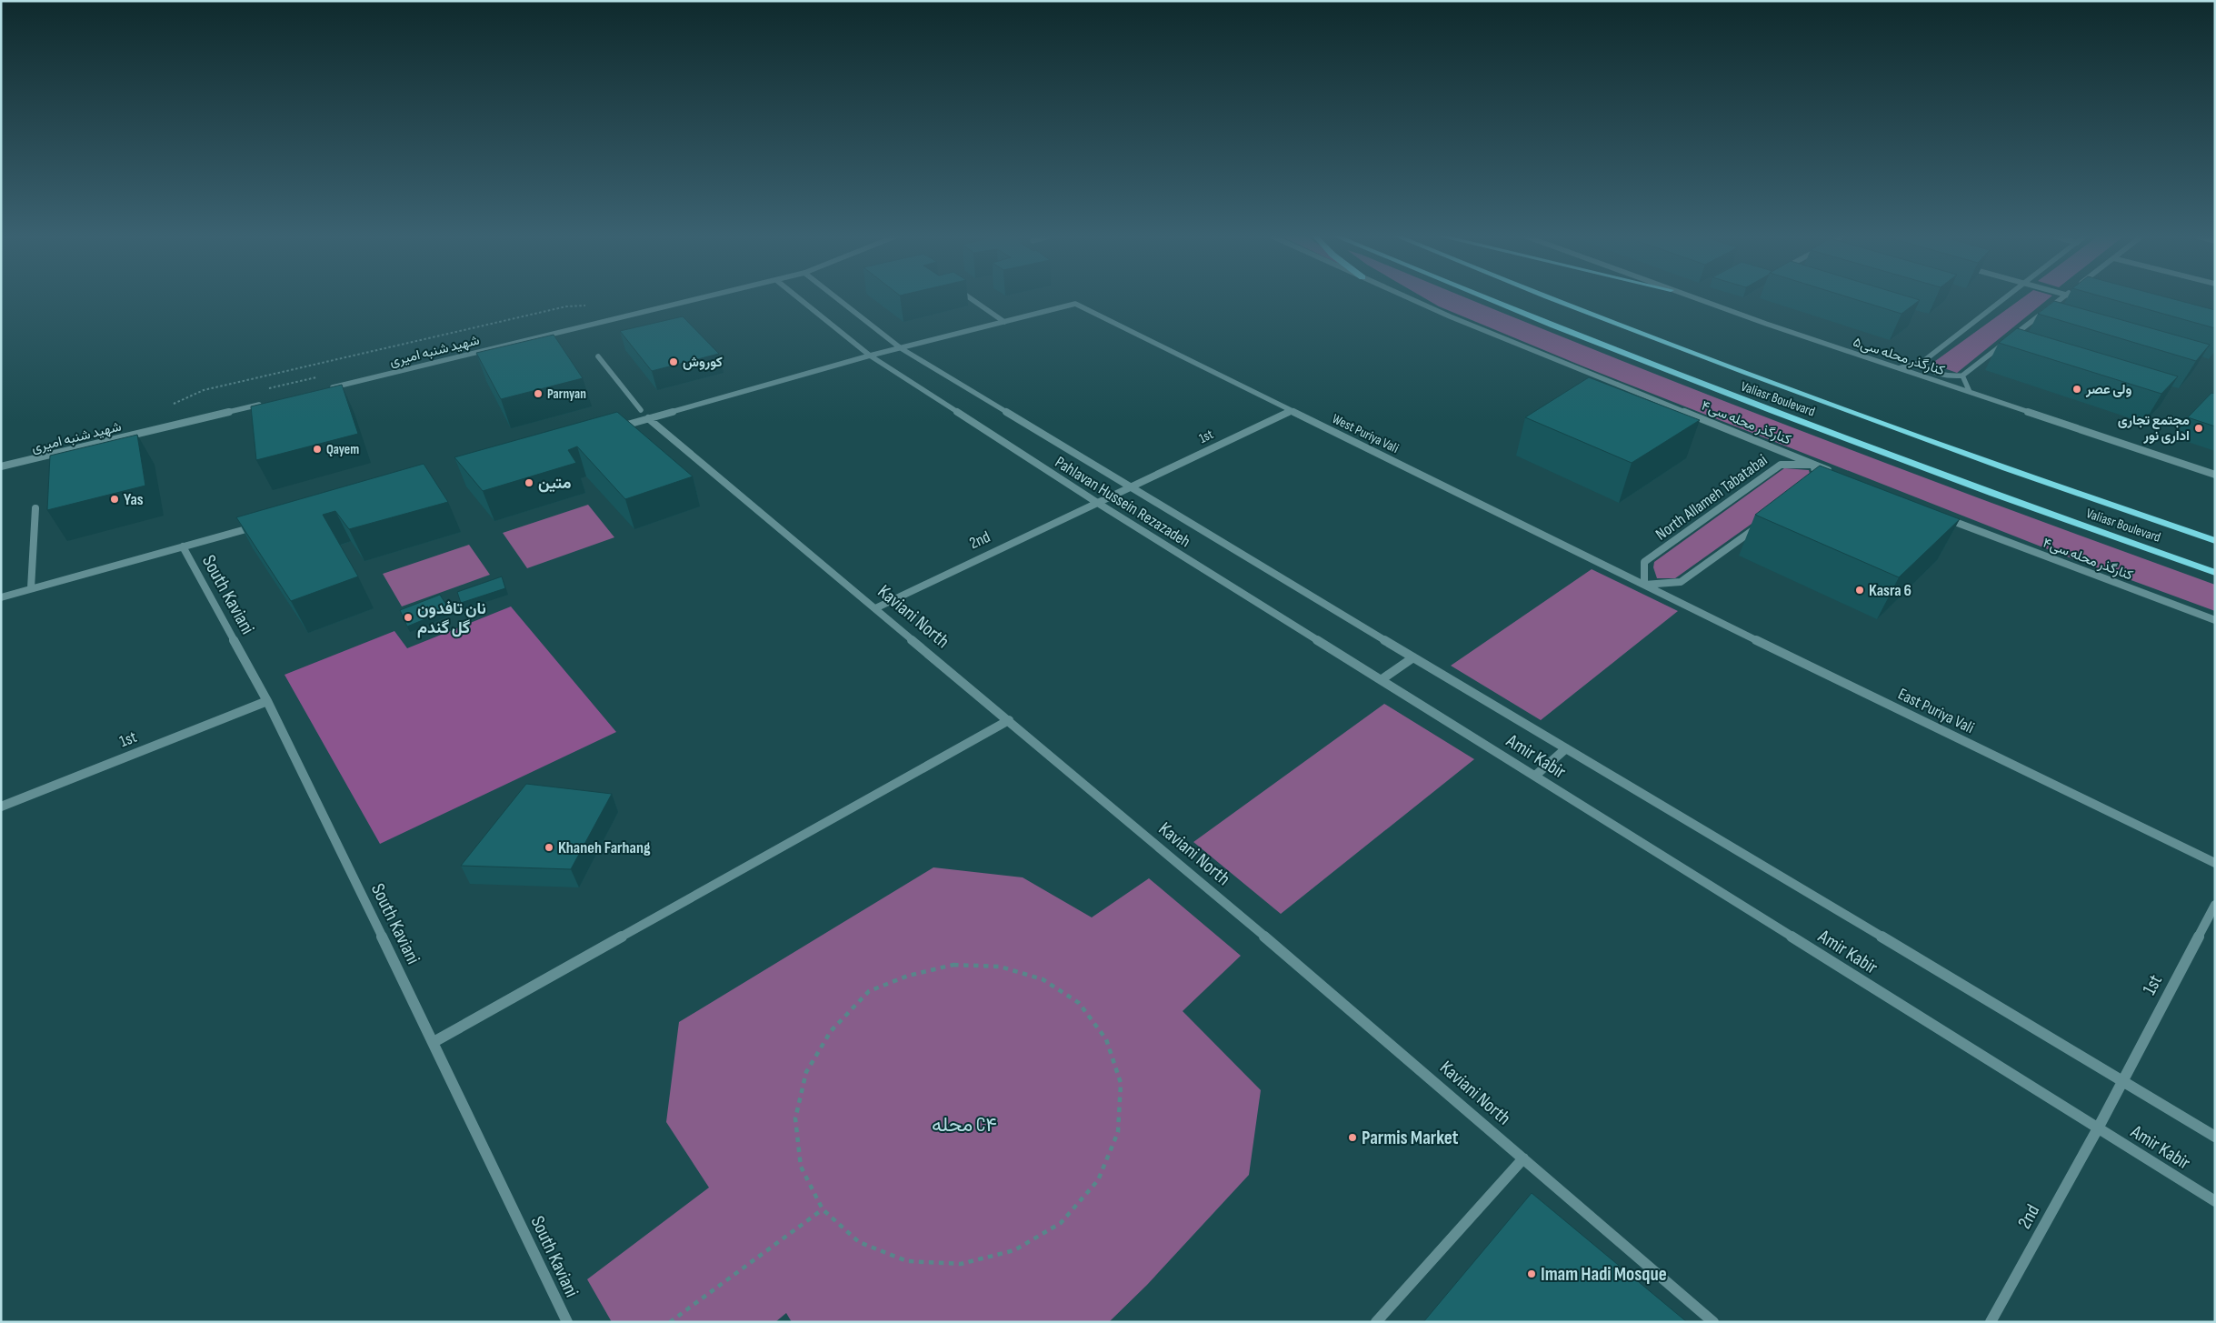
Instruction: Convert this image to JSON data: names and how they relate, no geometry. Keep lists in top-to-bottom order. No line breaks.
{"streets":{"main road":["Valiasr Boulevard"],"street":["شهید شنبه امیری","کنارگذر محله سی۵","کنارگذر محله سی۴","West Puriya Vali","1st","North Allameh Tabatabai","Pahlavan Hussein Rezazadeh","2nd","South Kaviani","Kaviani North","East Puriya Vali","Amir Kabir"]},"crossings":[["کنارگذر محله سی۴","North Allameh Tabatabai"],["West Puriya Vali","1st"],["West Puriya Vali","North Allameh Tabatabai"],["West Puriya Vali","Pahlavan Hussein Rezazadeh"],["West Puriya Vali","East Puriya Vali"],["1st","Pahlavan Hussein Rezazadeh"],["1st","2nd"],["1st","South Kaviani"],["1st","Amir Kabir"],["North Allameh Tabatabai","East Puriya Vali"],["Pahlavan Hussein Rezazadeh","2nd"],["Pahlavan Hussein Rezazadeh","Amir Kabir"],["2nd","Kaviani North"],["2nd","Amir Kabir"]],"districts":["محله C۴"],"places":["کوروش","ولی عصر","Parnyan","مجتمع تجاری اداری نور","Qayem","متین","Yas","Kasra 6","نان تافدون گل گندم","Khaneh Farhang","Parmis Market","Imam Hadi Mosque"]}
